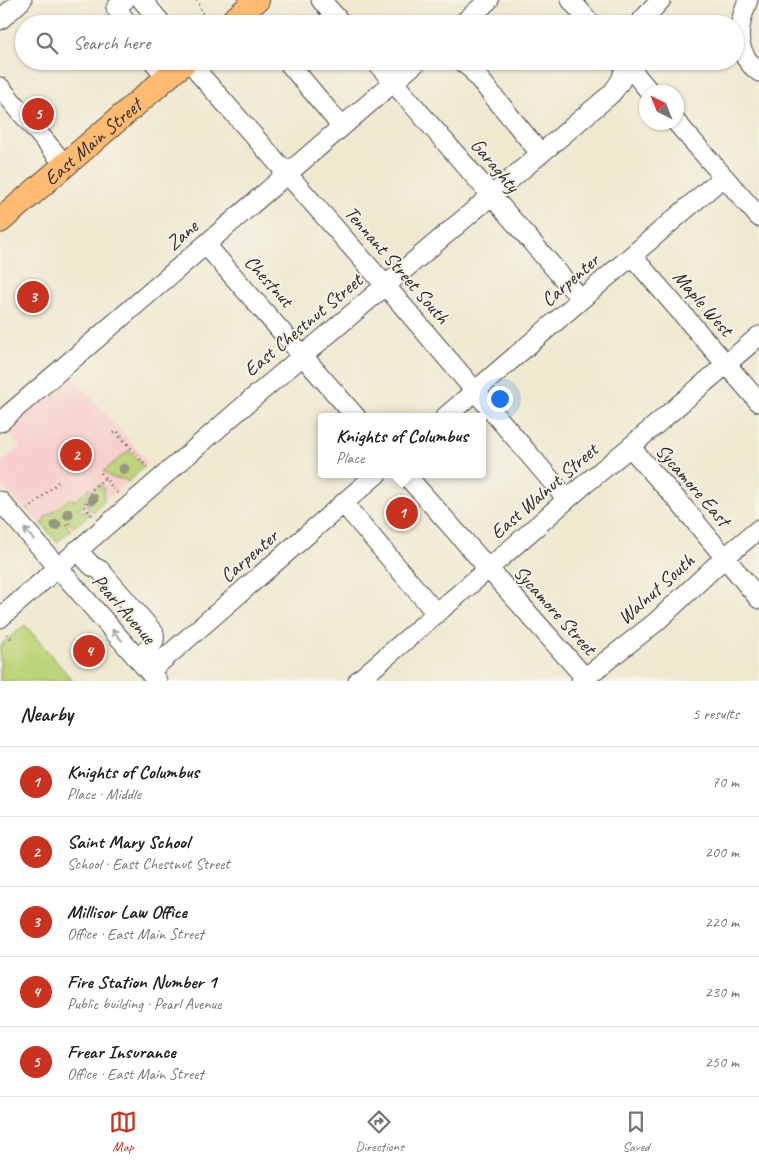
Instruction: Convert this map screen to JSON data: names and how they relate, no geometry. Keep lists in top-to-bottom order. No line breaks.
{"streets":{"main road":["East Main Street"],"street":["Garaghty","Zane","Tennant Street South","Carpenter","Chestnut","Maple West","East Chestnut Street","Sycamore East","East Walnut Street","Walnut South","Pearl Avenue","Sycamore Street"]},"crossings":[["Garaghty","Zane"],["Garaghty","Carpenter"],["Garaghty","East Chestnut Street"],["Zane","Tennant Street South"],["Zane","Chestnut"],["Tennant Street South","Carpenter"],["Tennant Street South","East Chestnut Street"],["Tennant Street South","East Walnut Street"],["Carpenter","Maple West"],["Carpenter","Pearl Avenue"],["Chestnut","East Chestnut Street"],["Maple West","East Walnut Street"],["East Chestnut Street","Pearl Avenue"],["Sycamore East","East Walnut Street"],["Sycamore East","Walnut South"],["East Walnut Street","Sycamore Street"],["Walnut South","Sycamore Street"]],"one_way":["Pearl Avenue"],"north":"top left","page":{"search":"Search here","pins":["5","3","2","1","4"],"popup":["Knights of Columbus","Place"],"heading":["Nearby","5 results"],"list":[{"mark":"1","name":"Knights of Columbus","note":"Place · Middle","value":"70 m"},{"mark":"2","name":"Saint Mary School","note":"School · East Chestnut Street","value":"200 m"},{"mark":"3","name":"Millisor Law Office","note":"Office · East Main Street","value":"220 m"},{"mark":"4","name":"Fire Station Number 1","note":"Public building · Pearl Avenue","value":"230 m"},{"mark":"5","name":"Frear Insurance","note":"Office · East Main Street","value":"250 m"}],"nav":["Map","Directions","Saved"]}}
